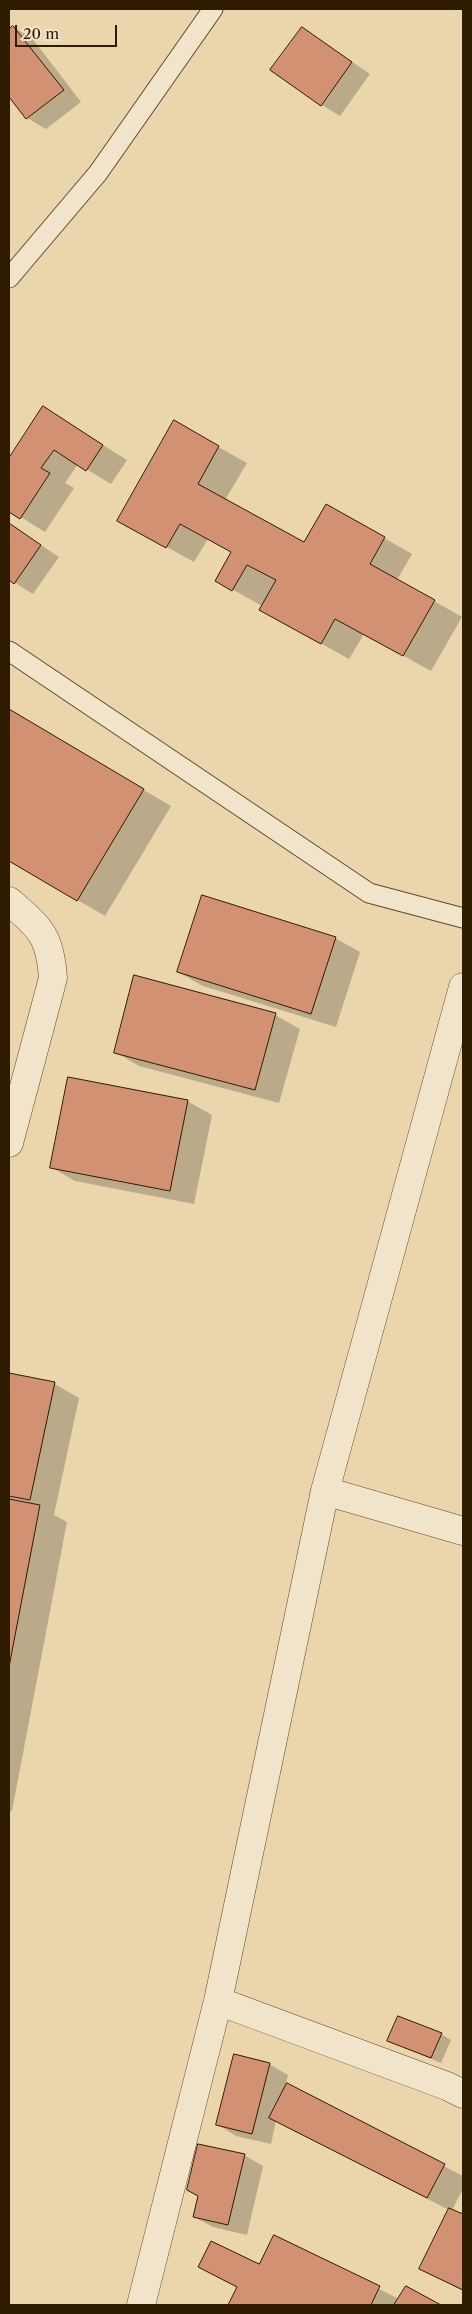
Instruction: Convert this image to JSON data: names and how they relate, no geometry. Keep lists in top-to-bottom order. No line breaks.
{"scale_bar":"20 m"}
